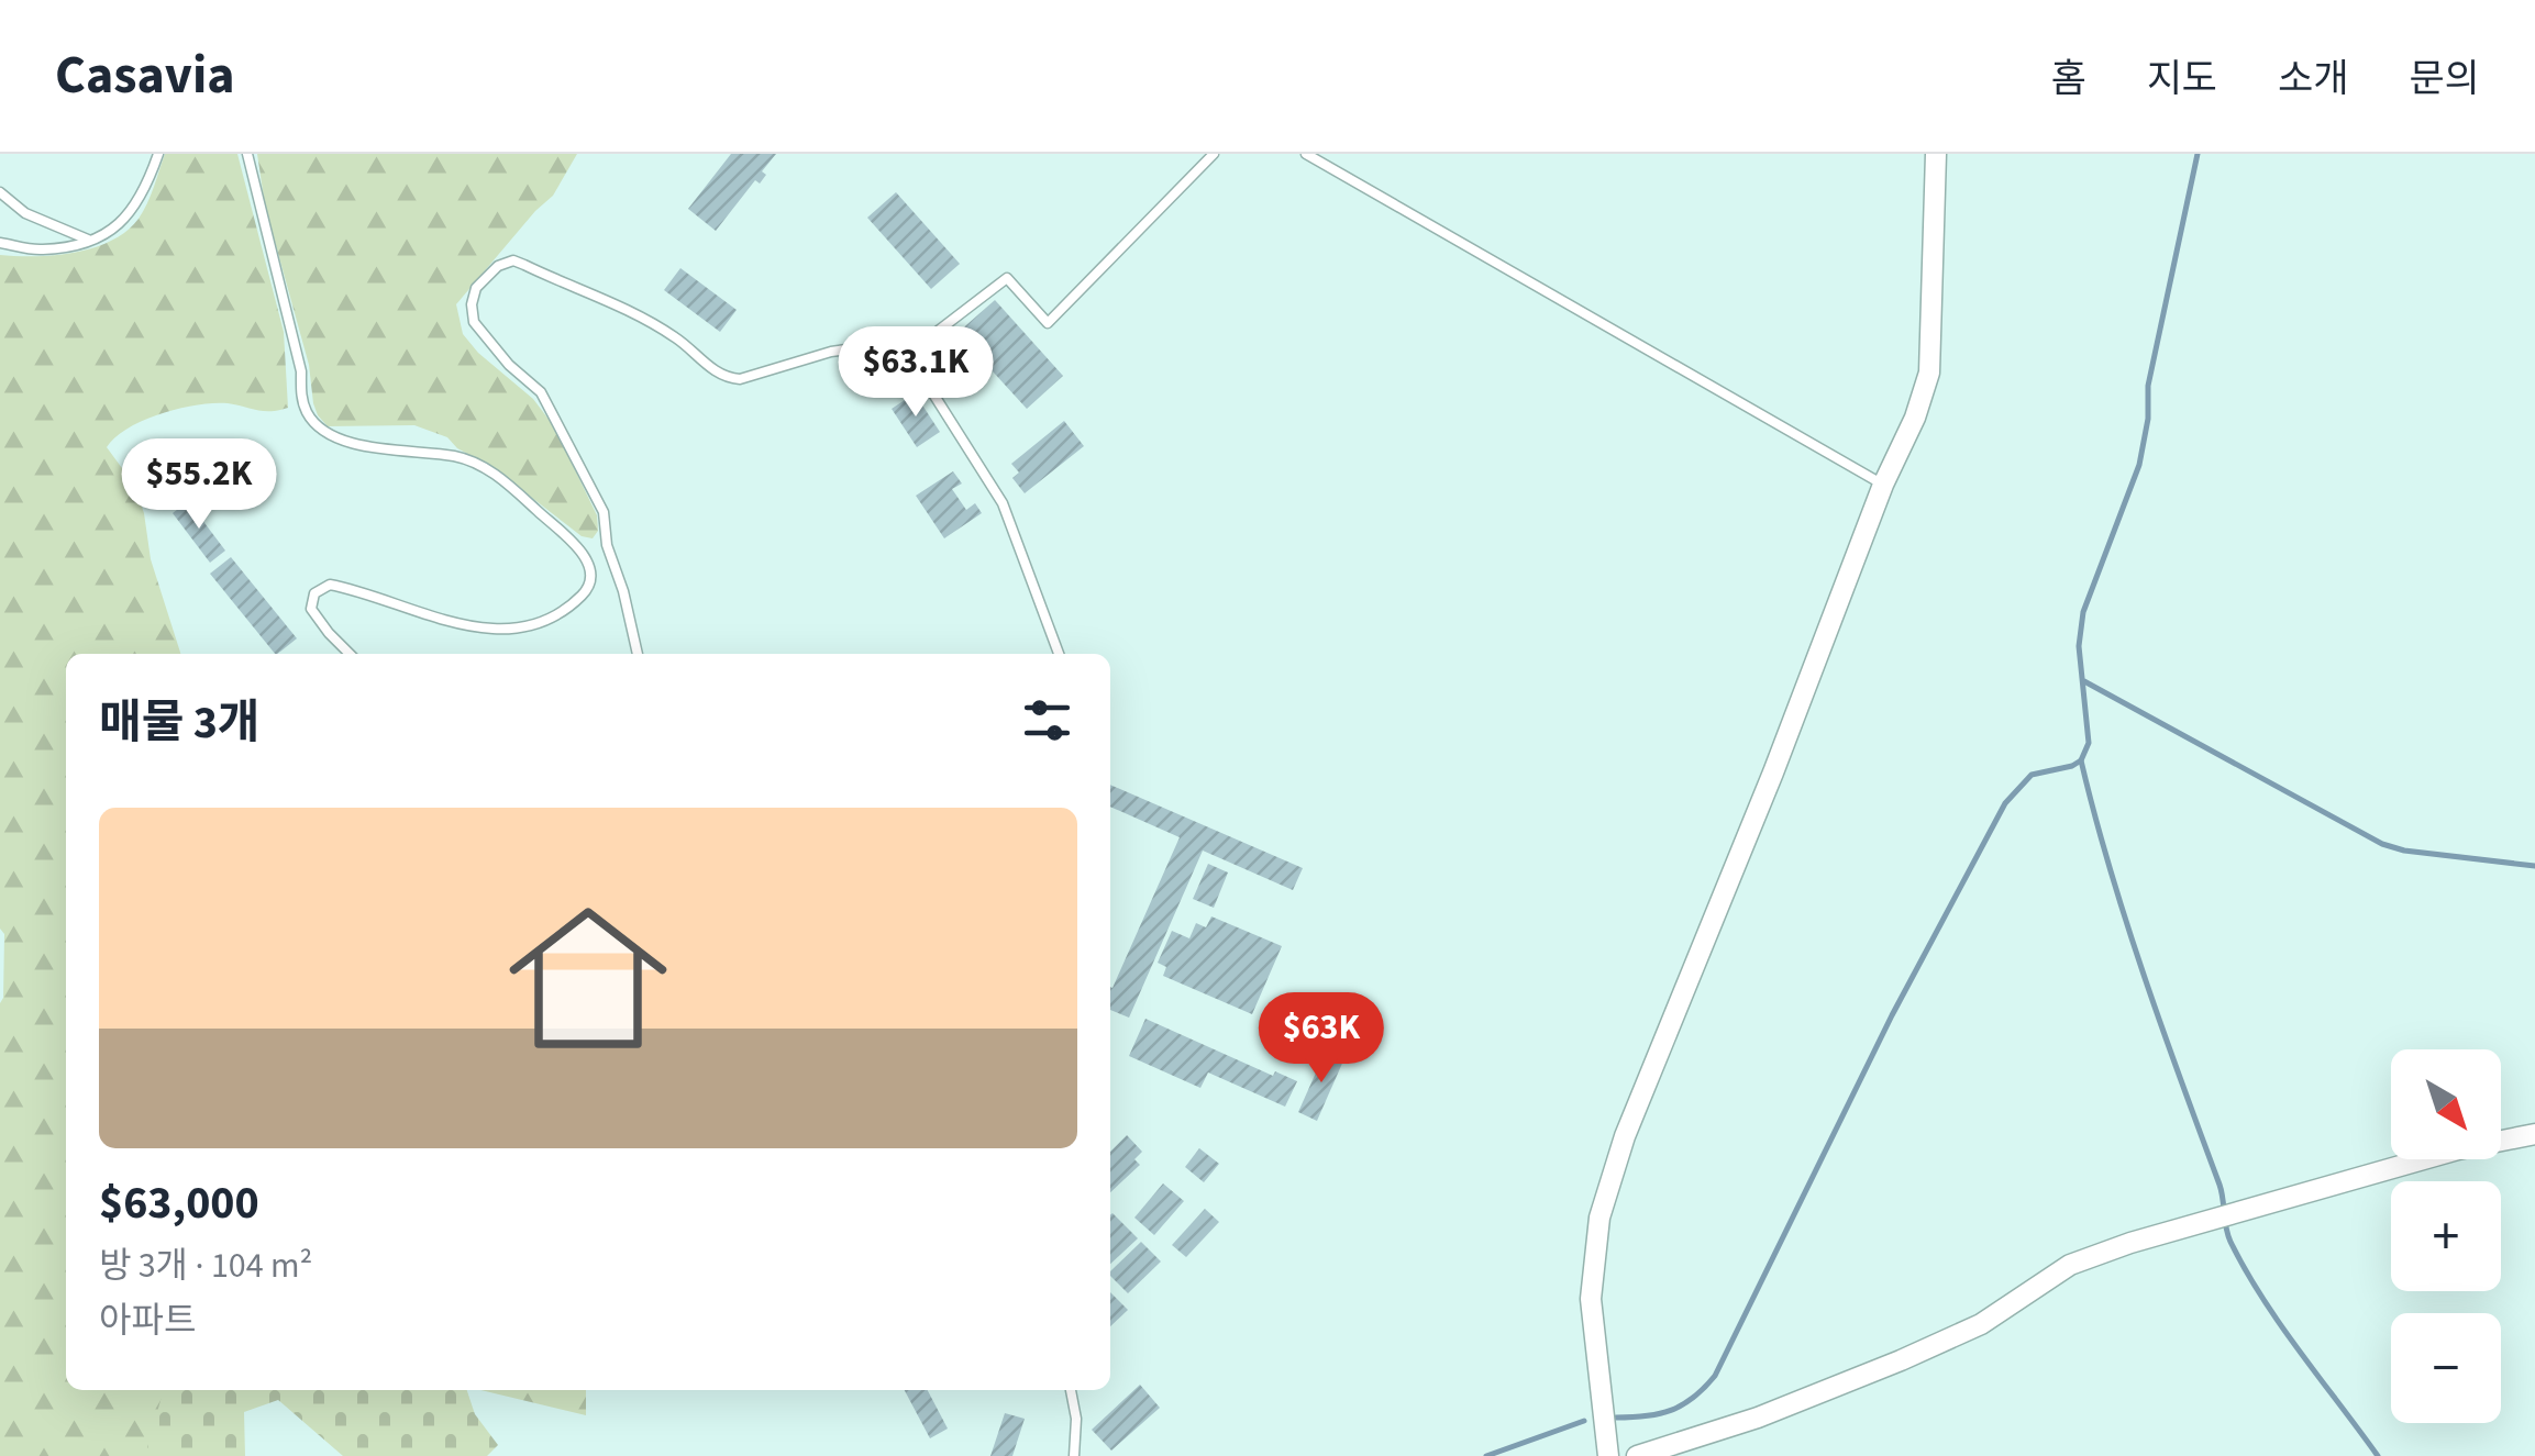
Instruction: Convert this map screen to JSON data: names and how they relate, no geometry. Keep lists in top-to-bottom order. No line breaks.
{"north":"bottom right","page":{"header":"Casavia","nav":["홈","지도","소개","문의"],"price":["$63.1K","$55.2K","$63K"],"heading":"매물 3개","list":[{"name":"$63,000","note":"방 3개 · 104 m² · 아파트"}],"map_buttons":["+","−"]}}
